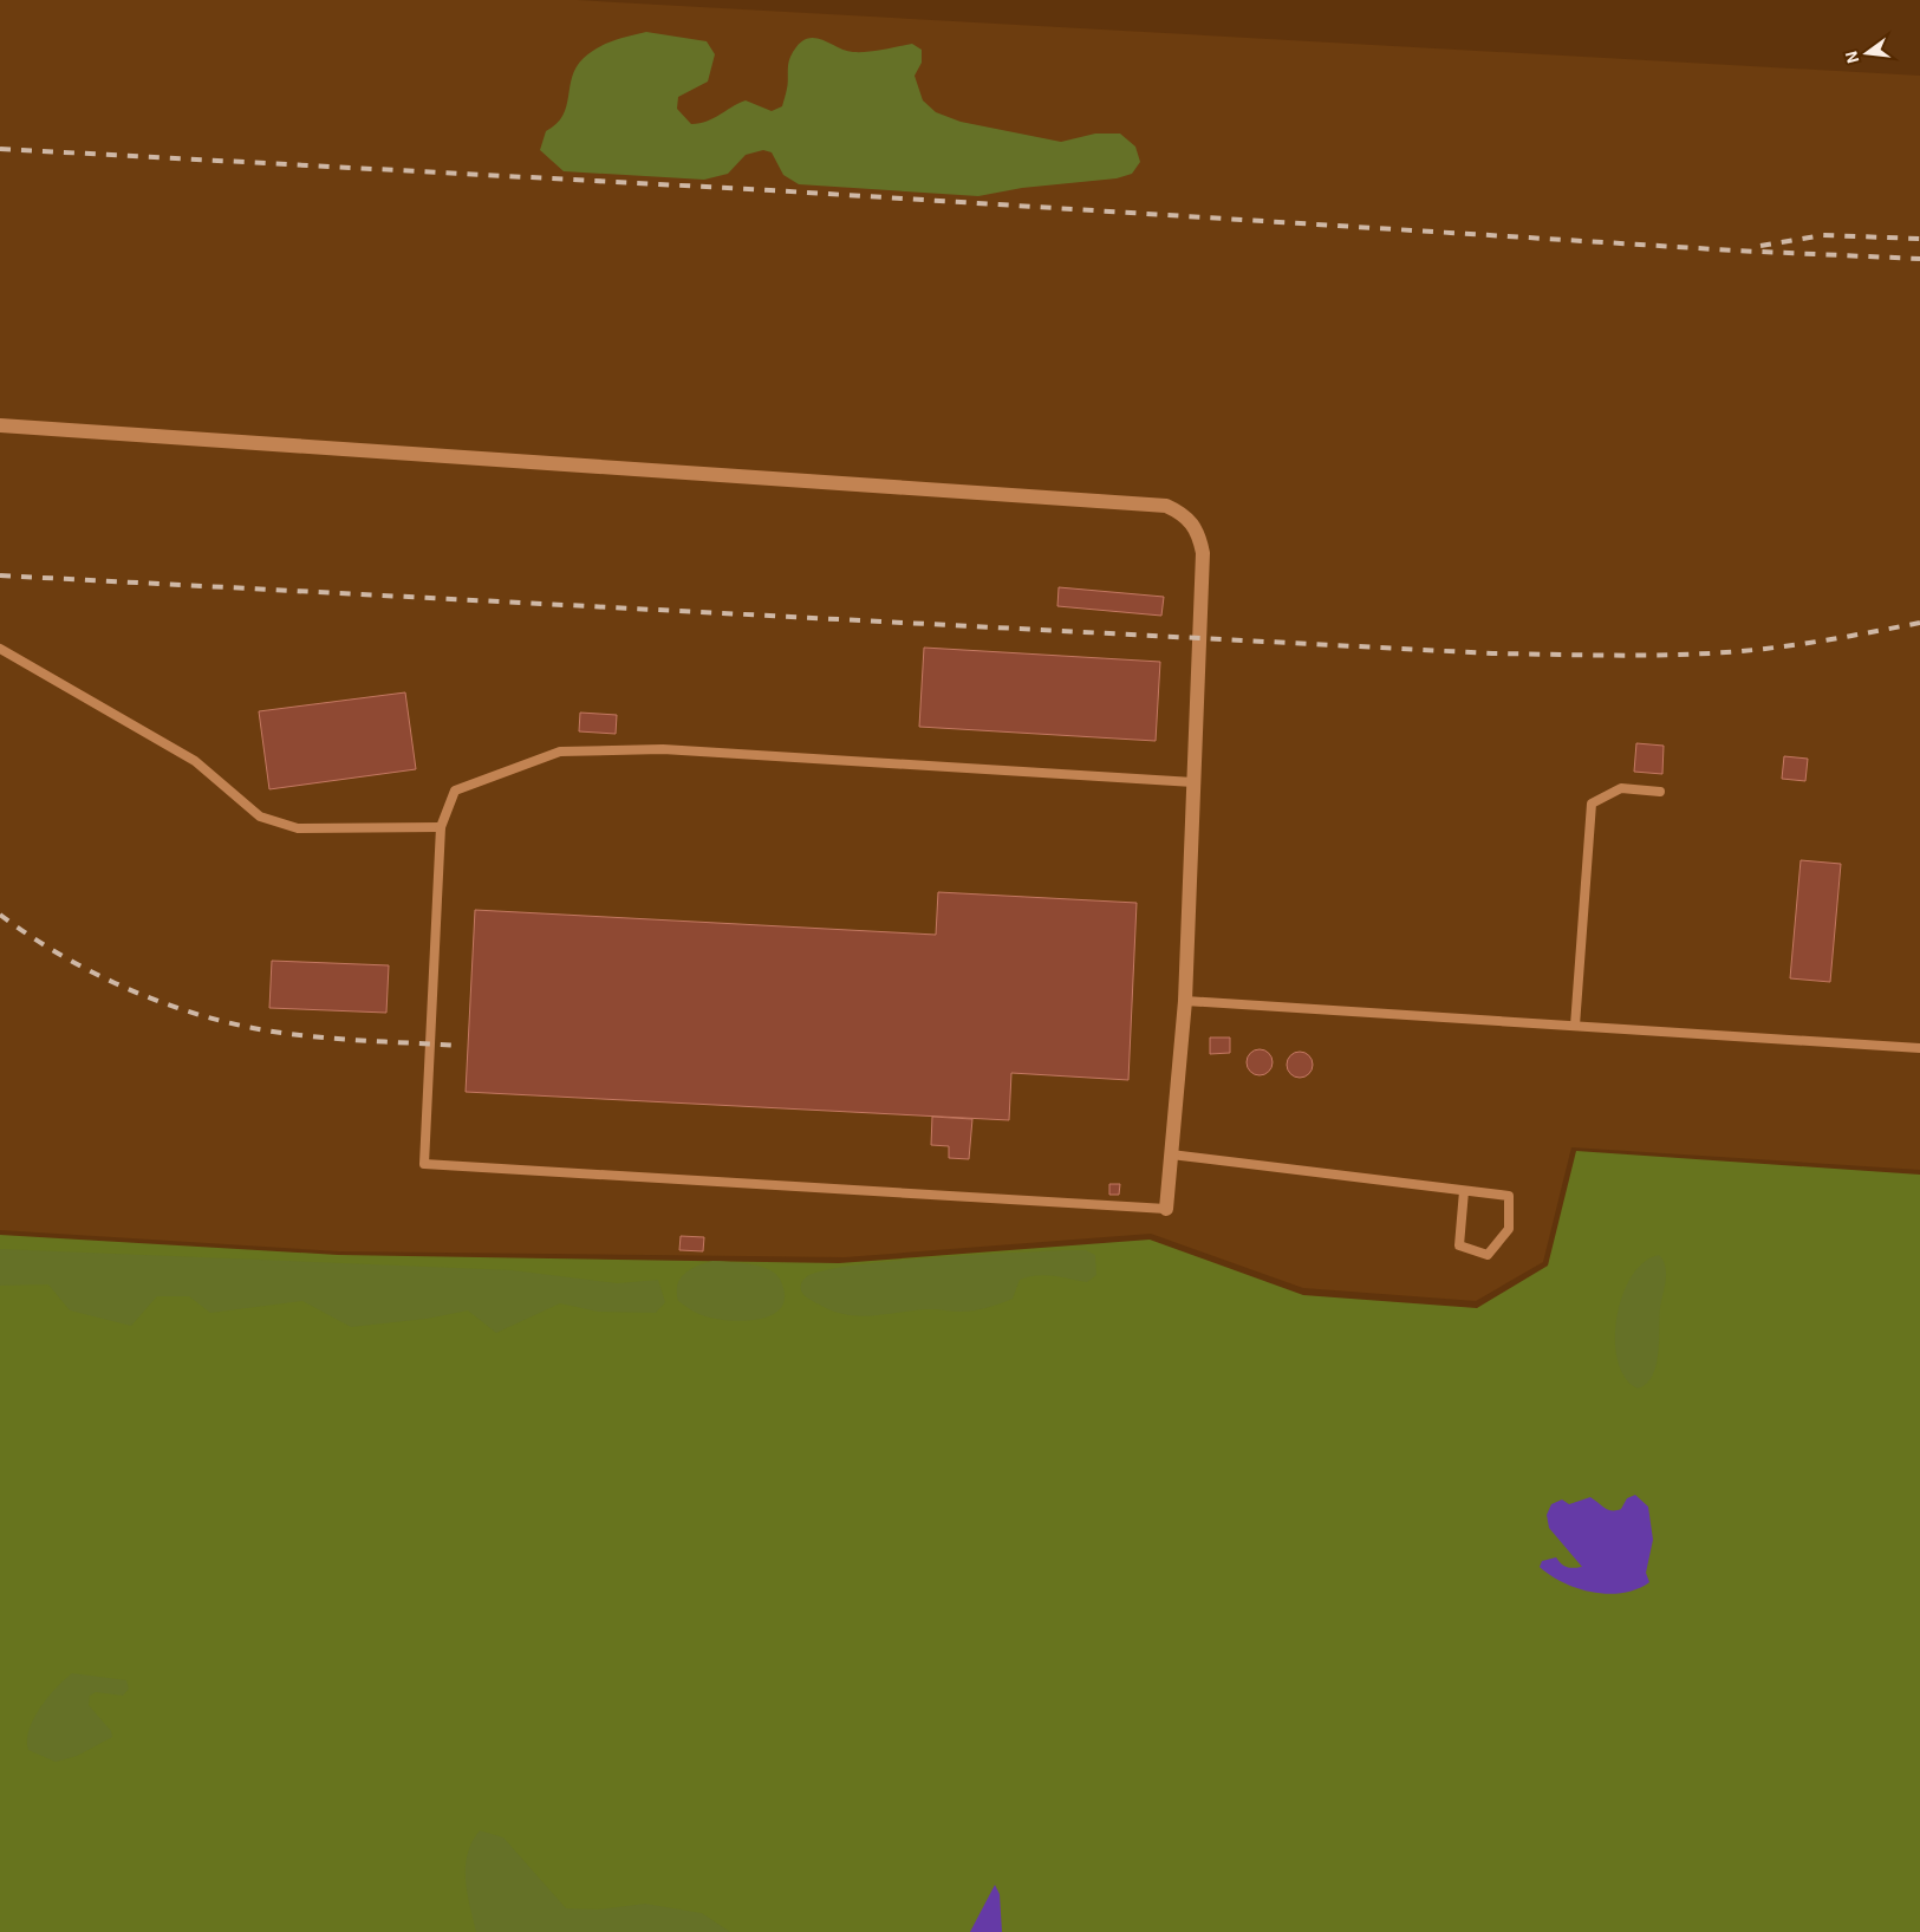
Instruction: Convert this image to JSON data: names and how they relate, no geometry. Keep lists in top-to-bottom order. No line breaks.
{"north":"left"}
